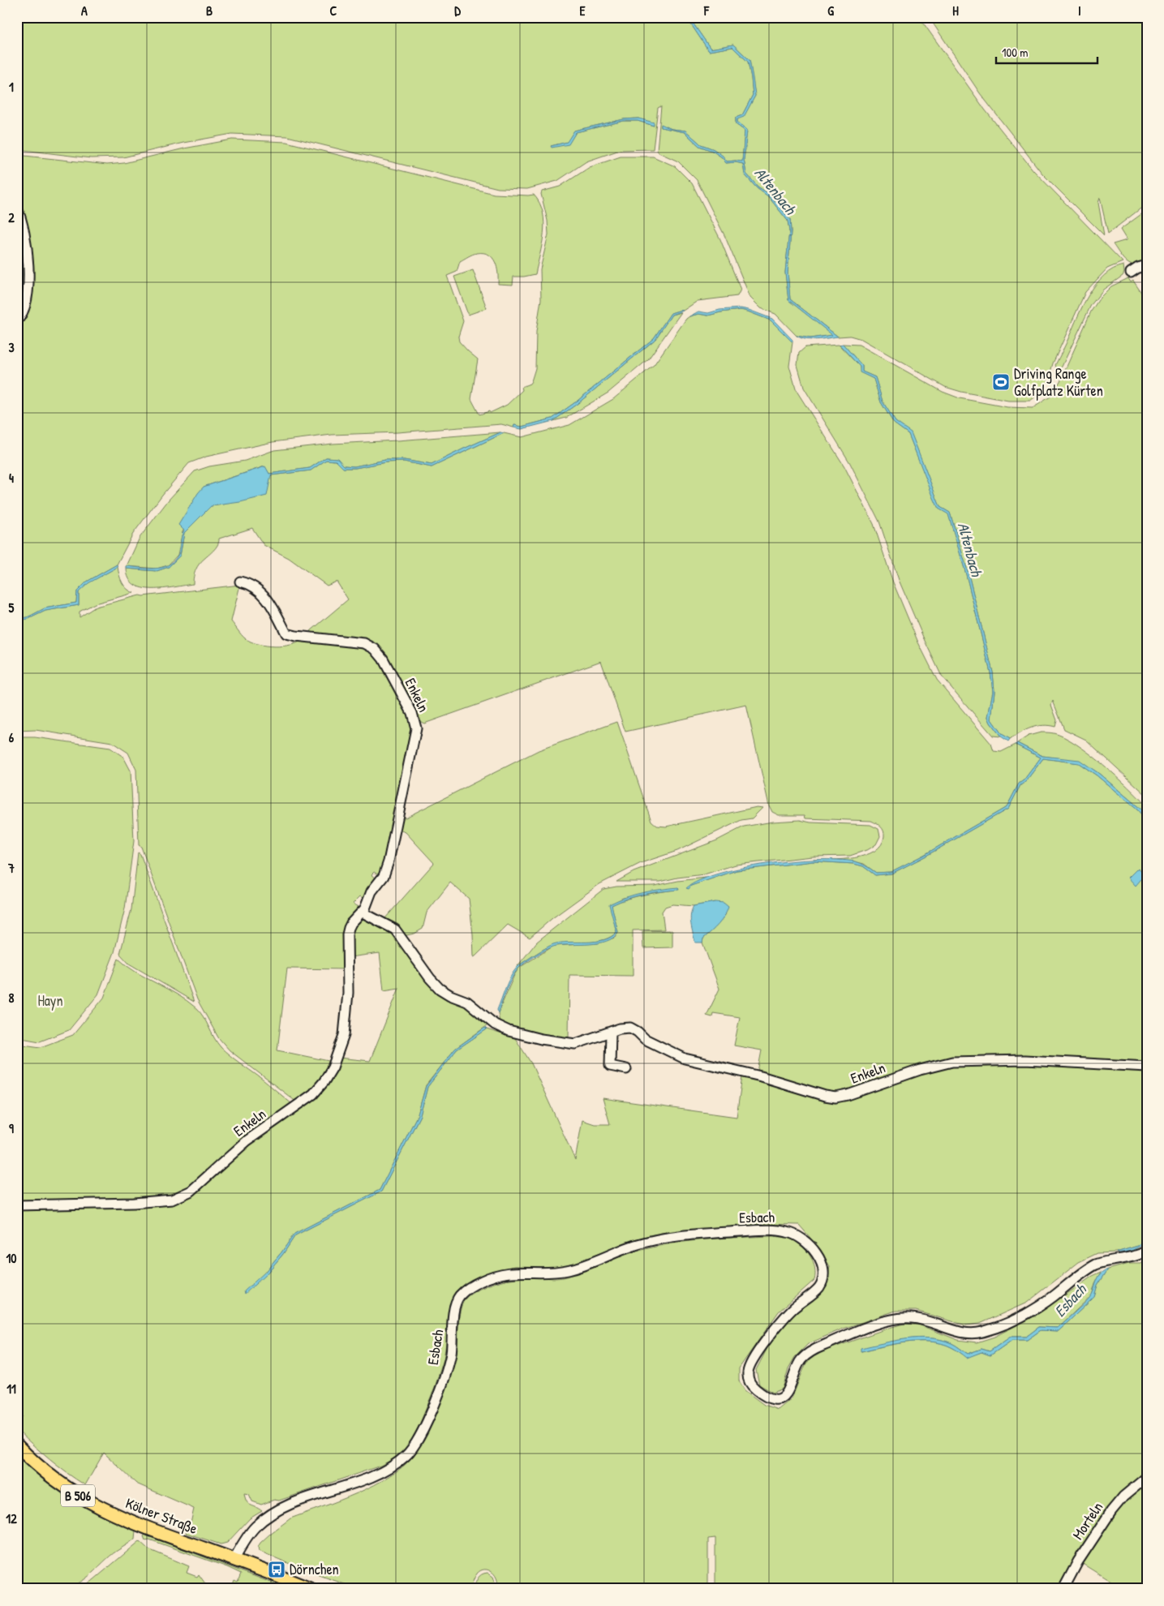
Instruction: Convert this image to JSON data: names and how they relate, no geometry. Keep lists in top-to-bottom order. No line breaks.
{"streets":{"main road":["B 506","Kölner Straße"],"street":["Enkeln","Esbach","Morteln"]},"crossings":[["Esbach","Kölner Straße"]],"water":["Altenbach","Esbach"],"parks":["Hayn"],"places":{"sports":["Driving Range Golfplatz Kürten"],"bus stop":["Dörnchen"]},"scale_bar":"100 m","grid":{"columns":["A","B","C","D","E","F","G","H","I"],"rows":["1","2","3","4","5","6","7","8","9","10","11","12"]}}
